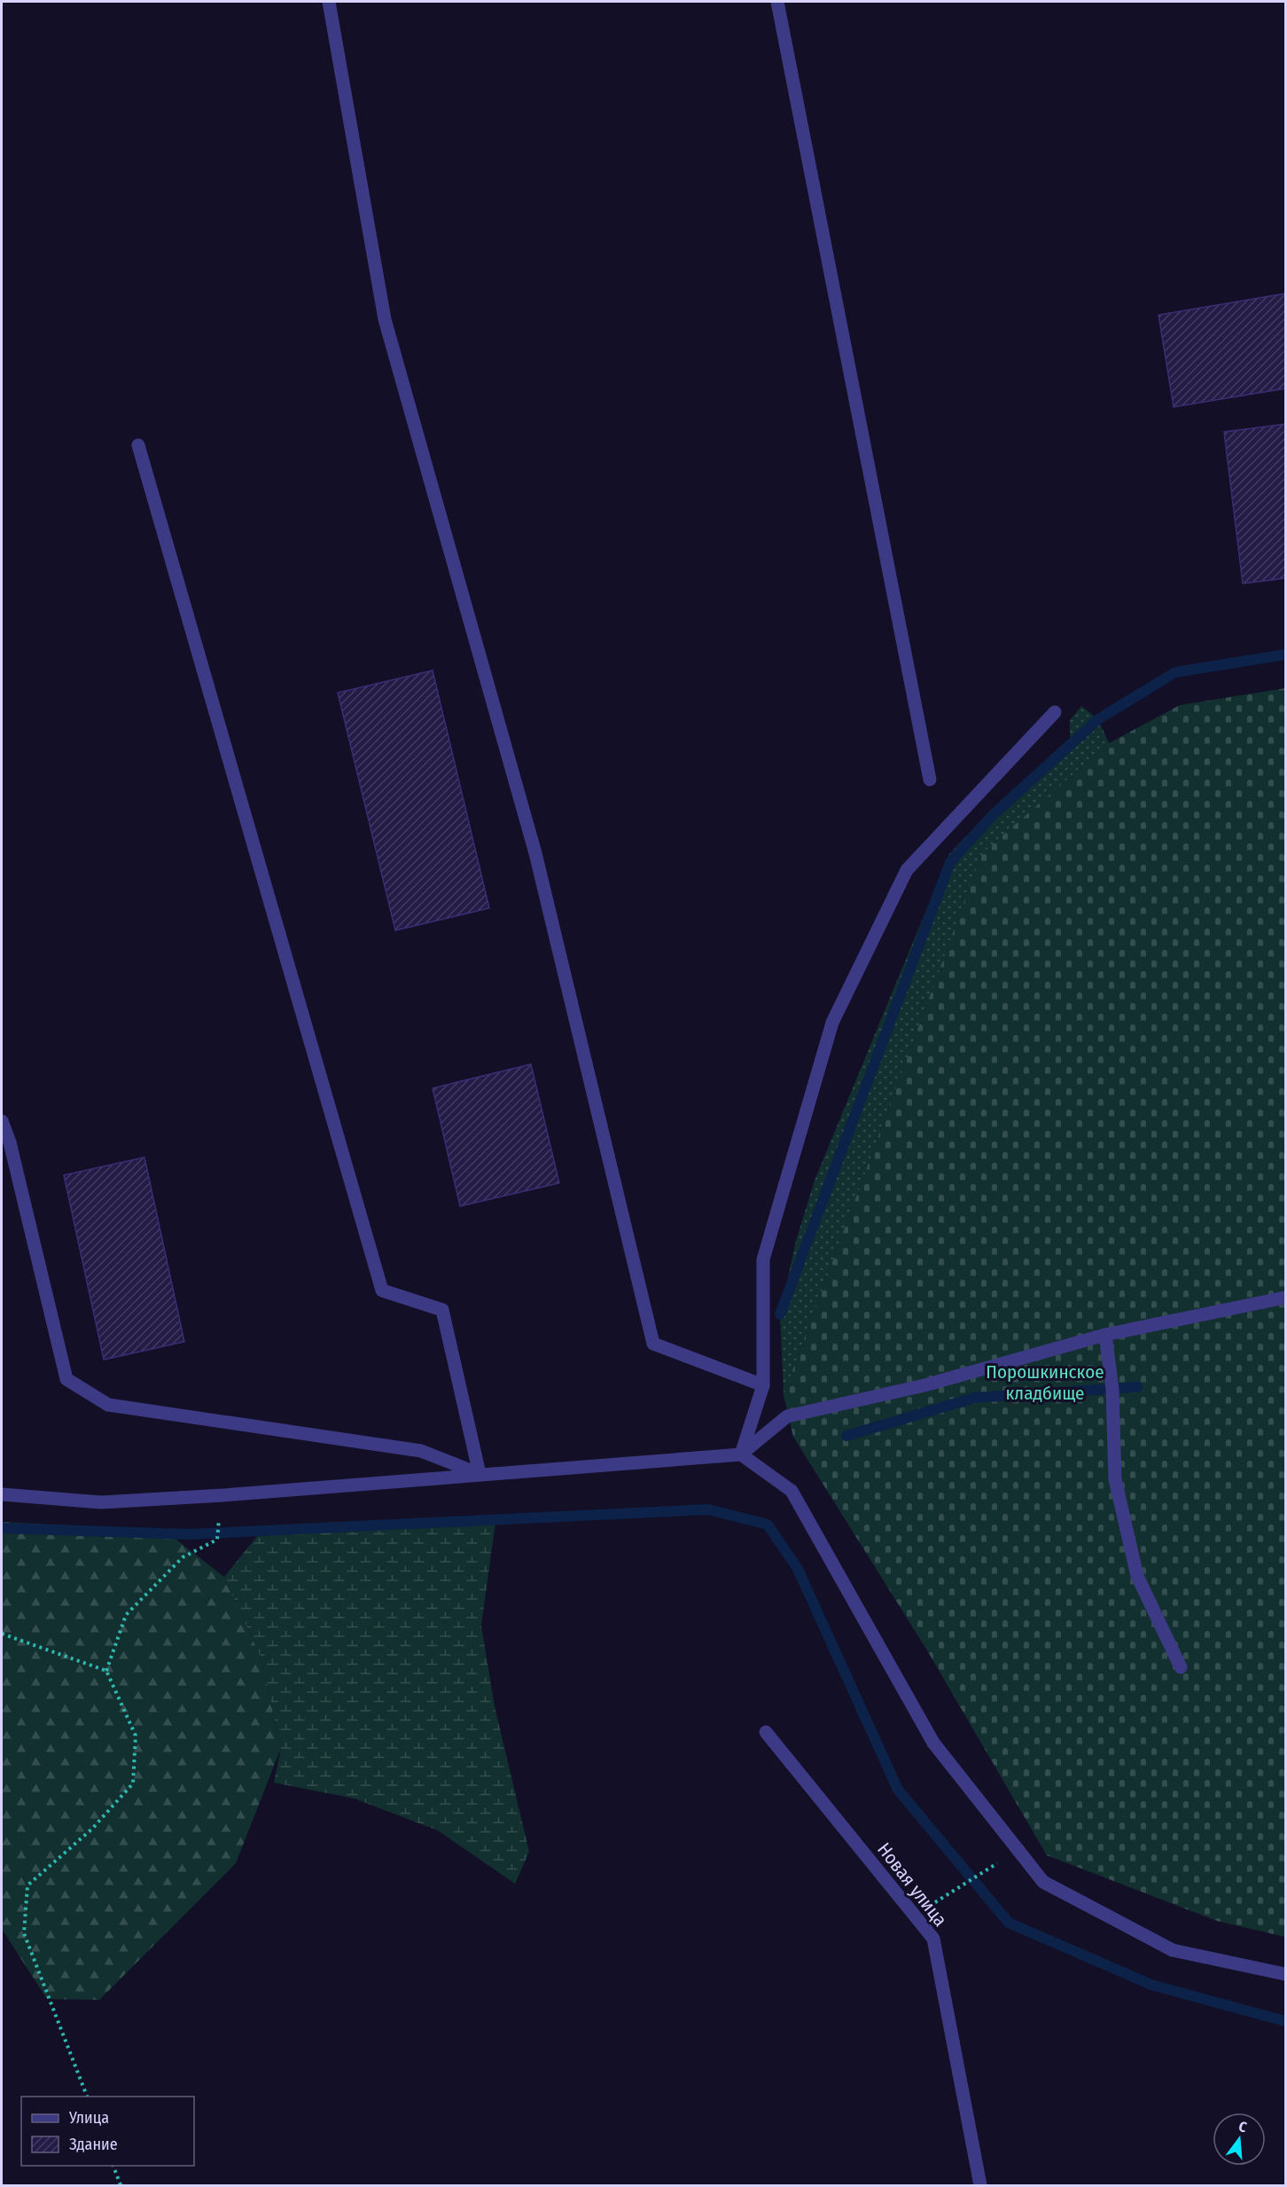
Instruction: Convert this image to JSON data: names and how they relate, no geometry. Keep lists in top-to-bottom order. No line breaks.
{"streets":{"street":["Новая улица"]},"parks":["Порошкинское кладбище"],"legend":["Улица","Здание"],"north":"top"}
